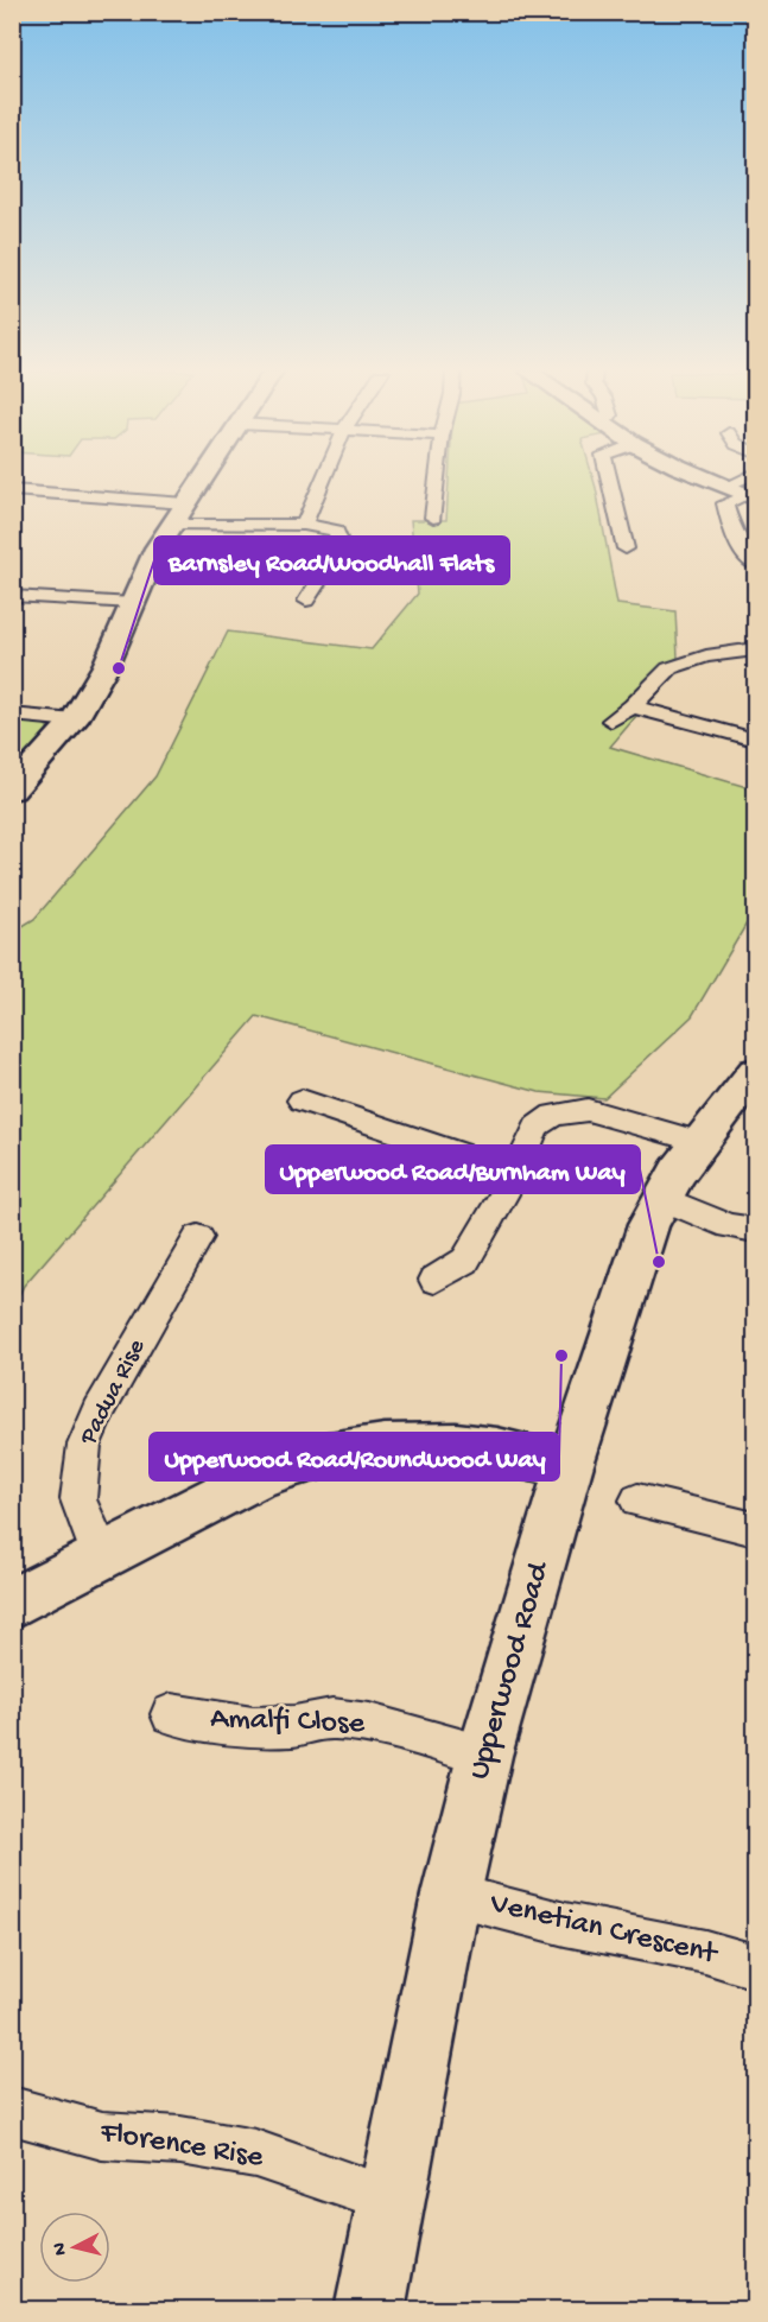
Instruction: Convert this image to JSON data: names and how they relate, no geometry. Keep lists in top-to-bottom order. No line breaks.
{"streets":{"street":["Padua Rise","Upperwood Road","Amalfi Close","Venetian Crescent","Florence Rise"]},"crossings":[["Upperwood Road","Amalfi Close"],["Upperwood Road","Venetian Crescent"],["Upperwood Road","Florence Rise"]],"places":["Barnsley Road/Woodhall Flats","Upperwood Road/Burnham Way","Upperwood Road/Roundwood Way"],"north":"left"}
